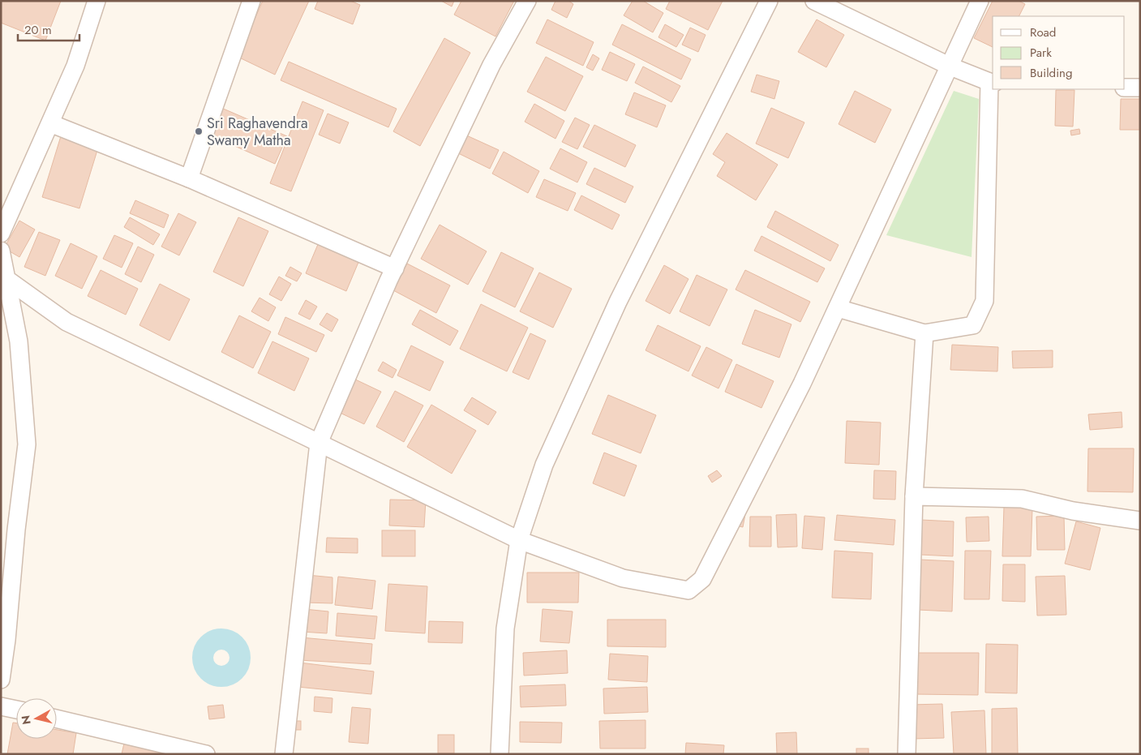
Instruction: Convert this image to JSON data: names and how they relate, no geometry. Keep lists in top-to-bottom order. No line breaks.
{"places":["Sri Raghavendra Swamy Matha"],"legend":["Road","Park","Building"],"scale_bar":"20 m","north":"left"}
